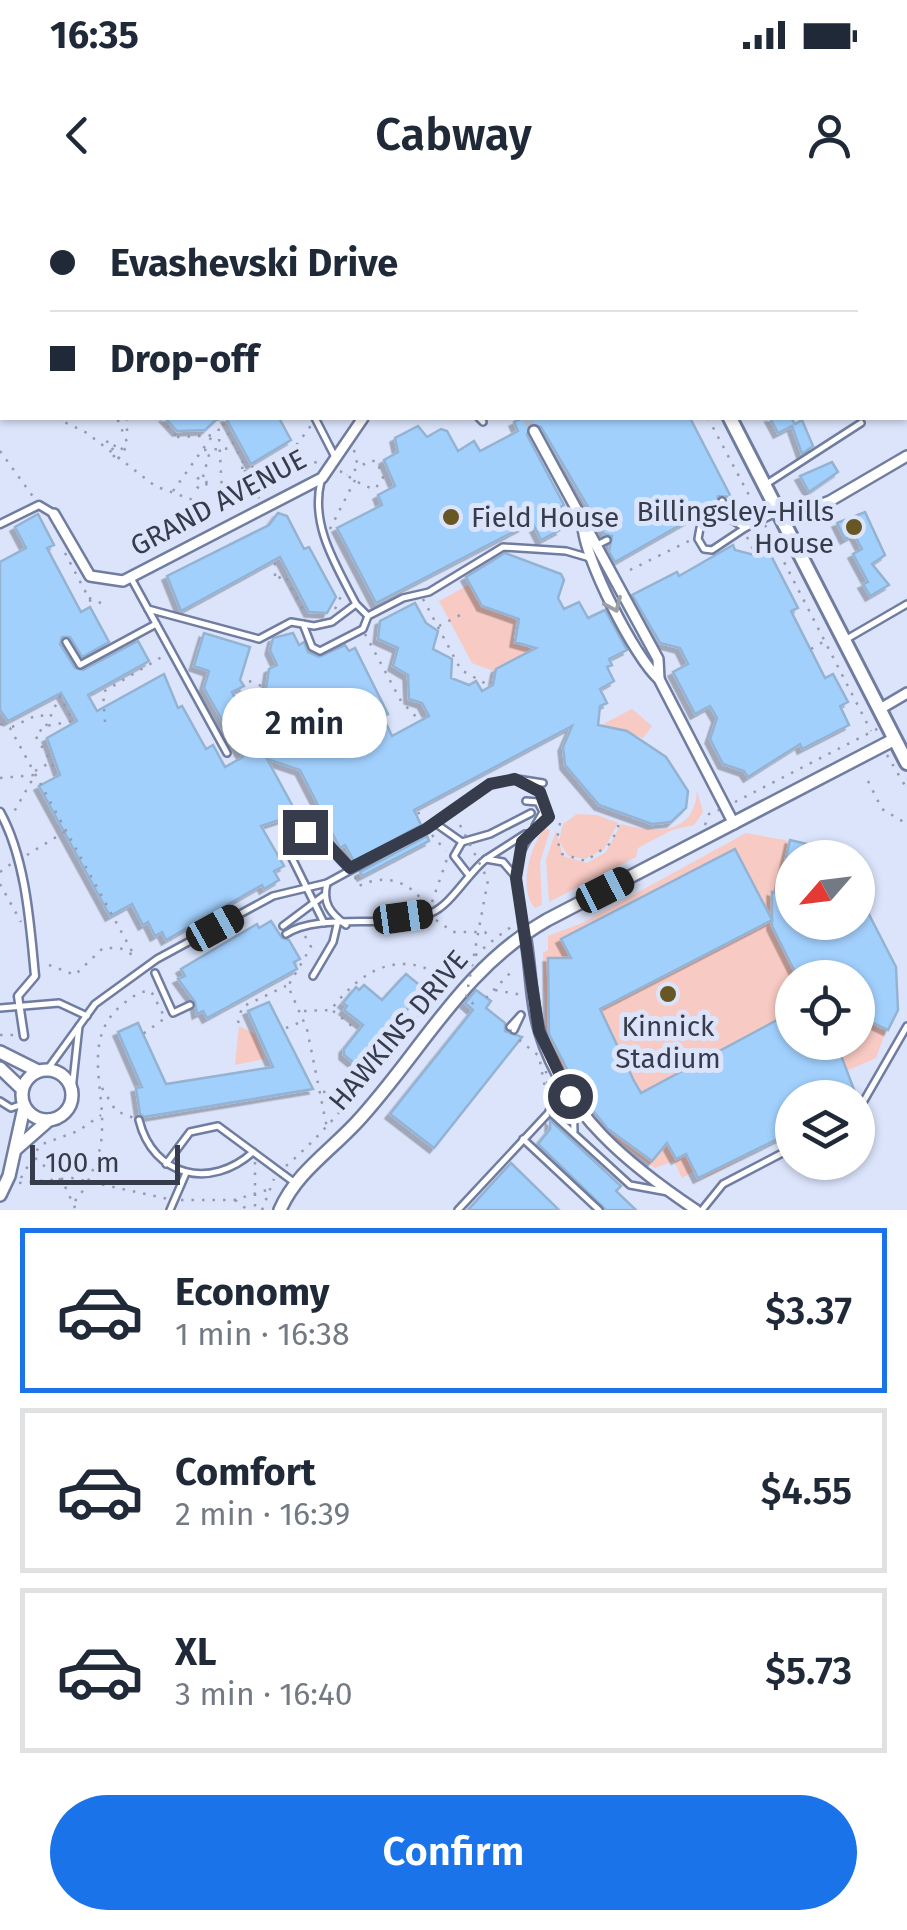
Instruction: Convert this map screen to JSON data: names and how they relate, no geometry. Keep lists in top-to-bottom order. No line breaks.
{"streets":{"street":["GRAND AVENUE","HAWKINS DRIVE"]},"places":["Field House","Billingsley-Hills House","Kinnick Stadium"],"scale_bar":"100 m","north":"bottom left","page":{"status":"16:35","header":"Cabway","banner":["Evashevski Drive","Drop-off"],"bubble":"2 min","scale":"100 m","list":[{"name":"Economy","note":"1 min · 16:38","value":"$3.37"},{"name":"Comfort","note":"2 min · 16:39","value":"$4.55"},{"name":"XL","note":"3 min · 16:40","value":"$5.73"}],"buttons":"Confirm"}}
